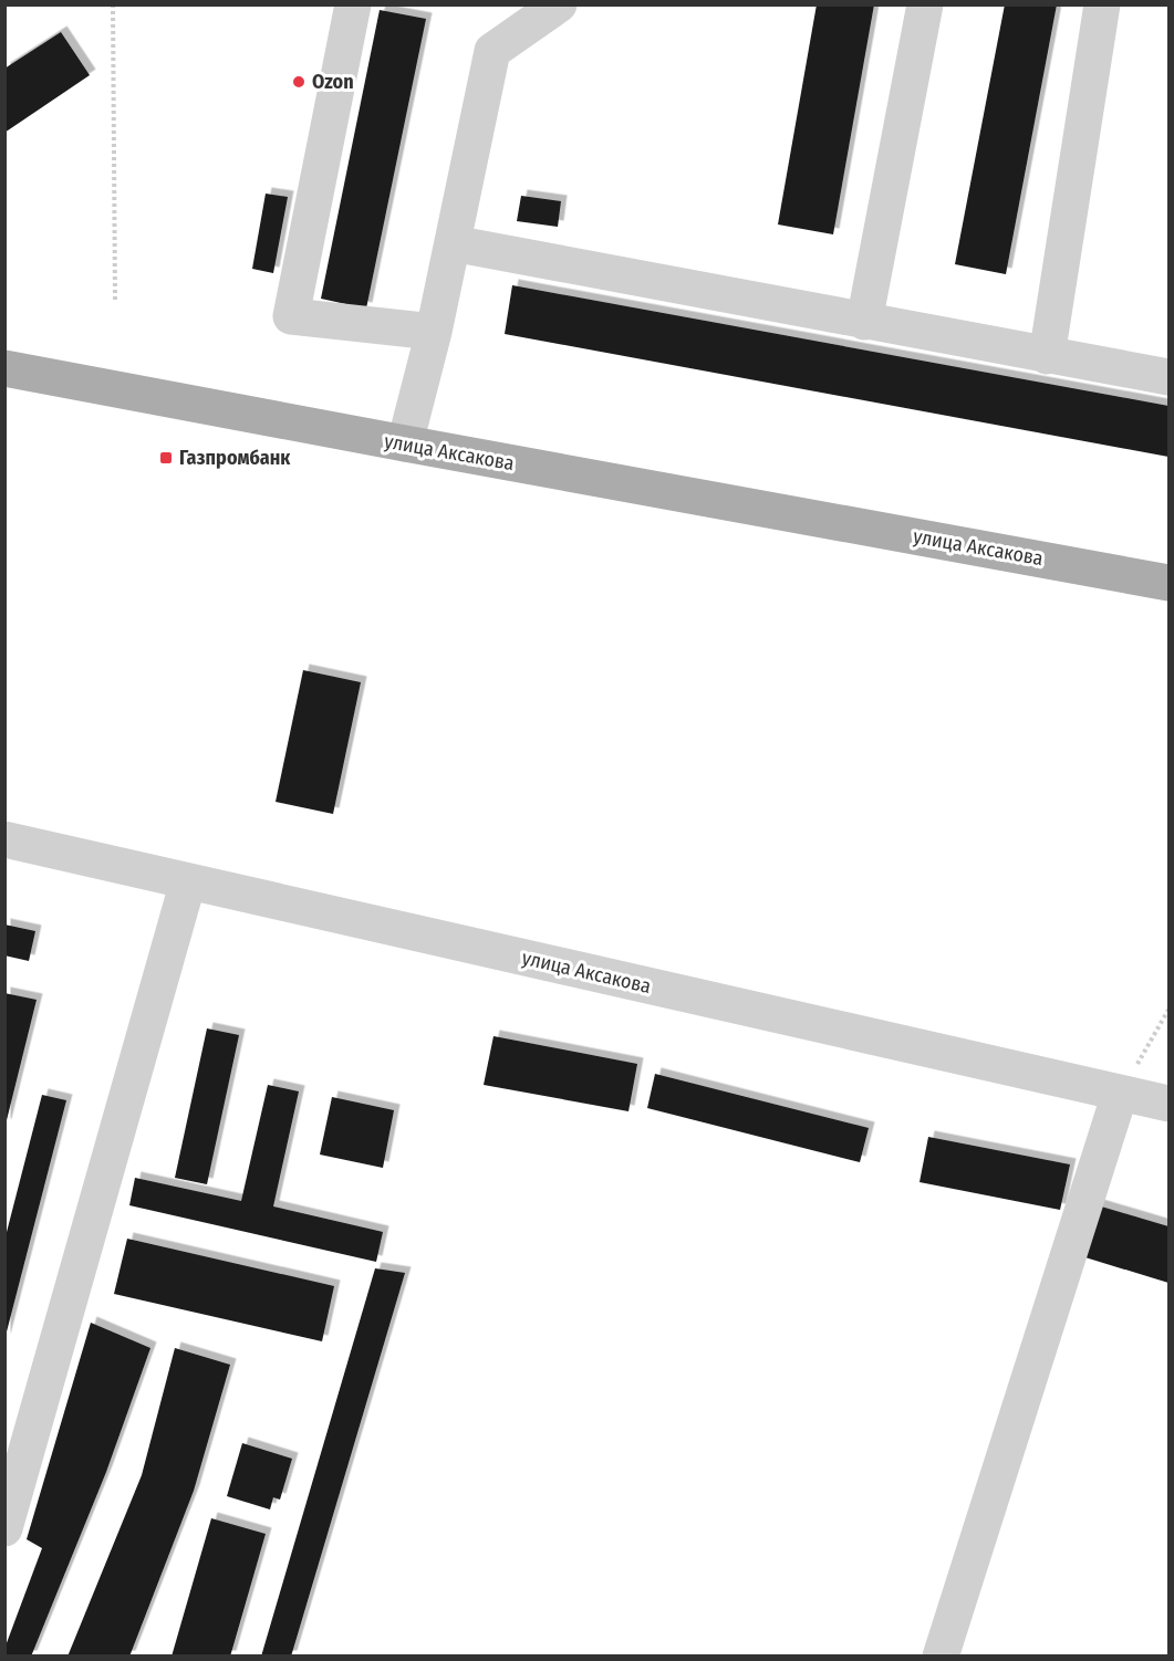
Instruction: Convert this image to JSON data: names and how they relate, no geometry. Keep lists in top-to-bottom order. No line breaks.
{"streets":{"main road":["улица Аксакова"]},"places":{"other":["Ozon"],"transit":["Газпромбанк"]}}
